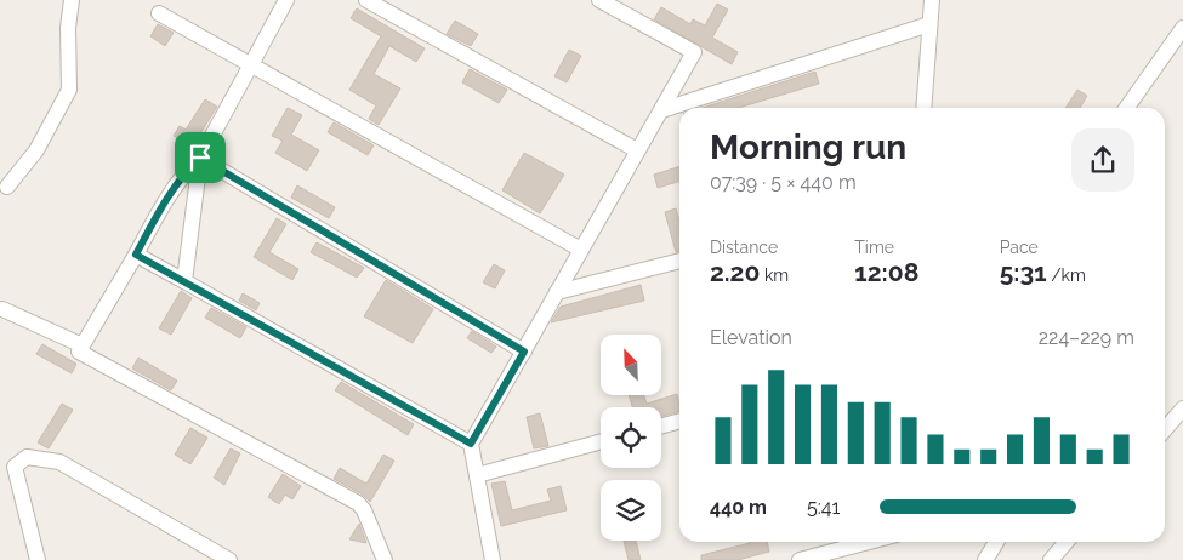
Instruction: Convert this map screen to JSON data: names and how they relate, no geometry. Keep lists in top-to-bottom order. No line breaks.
{"north":"top left","page":{"heading":["Morning run","07:39 · 5 × 440 m"],"stats":[["Distance","2.20 km"],["Time","12:08"],["Pace","5:31 /km"]],"chart":["Elevation","224–229 m"],"list":[{"name":"440 m","note":"5:41"}]}}
